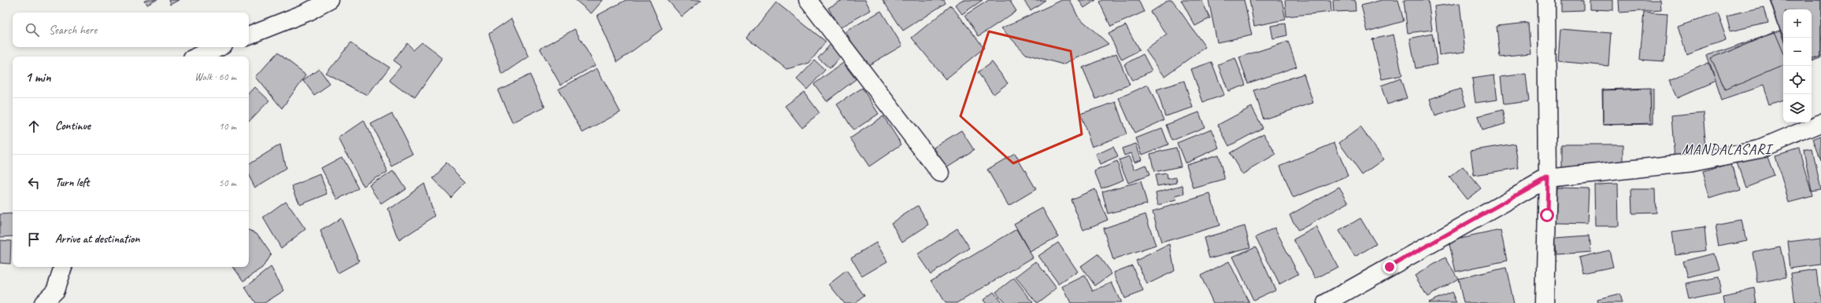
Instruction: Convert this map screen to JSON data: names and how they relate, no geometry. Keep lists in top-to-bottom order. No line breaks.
{"districts":["MANDALASARI"],"page":{"map_buttons":["+","−"],"search":"Search here","heading":["1 min","Walk · 60 m"],"list":[["Continue","10 m"],["Turn left","50 m"],"Arrive at destination"]}}
